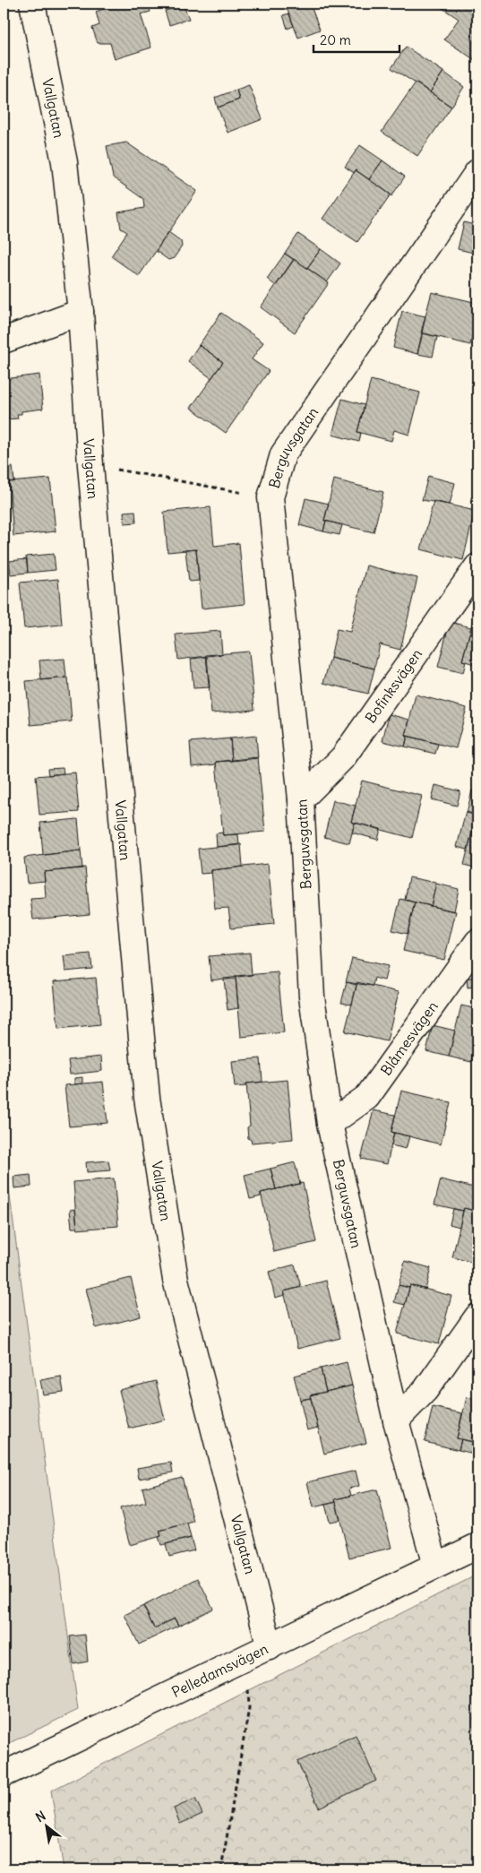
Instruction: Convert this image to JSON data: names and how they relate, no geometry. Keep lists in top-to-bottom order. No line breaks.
{"streets":{"street":["Vallgatan","Berguvsgatan","Bofinksvägen","Blåmesvägen","Pelledamsvägen"]},"crossings":[["Vallgatan","Pelledamsvägen"],["Berguvsgatan","Bofinksvägen"],["Berguvsgatan","Blåmesvägen"],["Berguvsgatan","Pelledamsvägen"]],"scale_bar":"20 m","north":"top left"}
